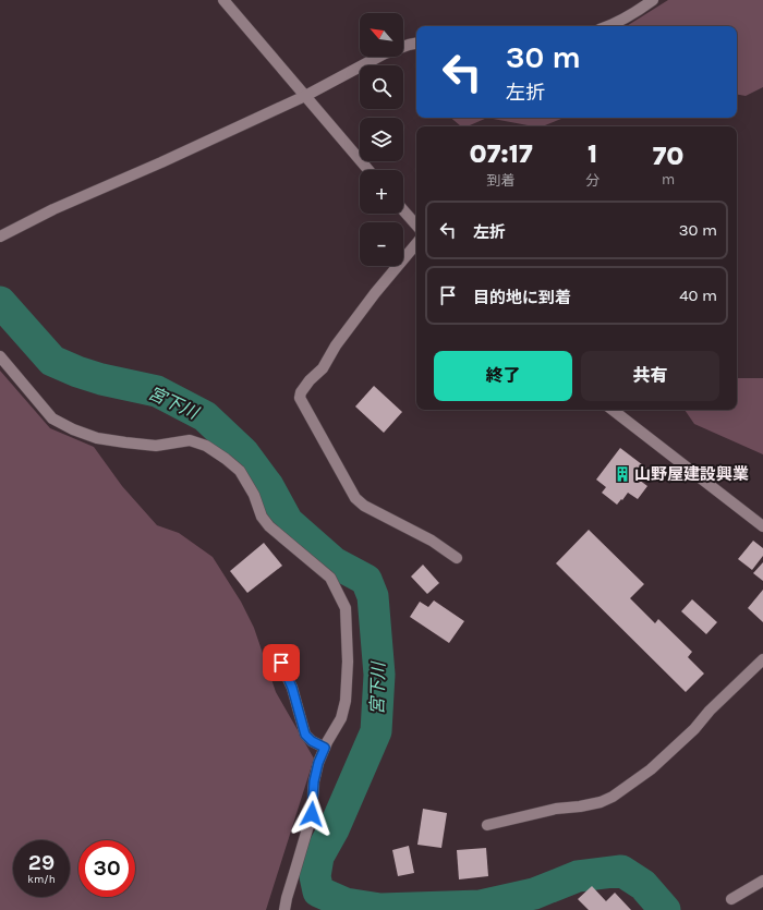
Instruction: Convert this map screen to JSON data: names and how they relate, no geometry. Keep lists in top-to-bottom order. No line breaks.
{"water":["宮下川"],"places":{"building":["山野屋建設興業"]},"north":"top left","page":{"map_buttons":["+","−"],"turn":["30 m","左折"],"eta":["07:17","到着","1","分","70","m"],"list":[{"name":"左折","value":"30 m"},{"name":"目的地に到着","value":"40 m"}],"buttons":["終了","共有"],"speed":"29 km/h","limit":"30"}}
